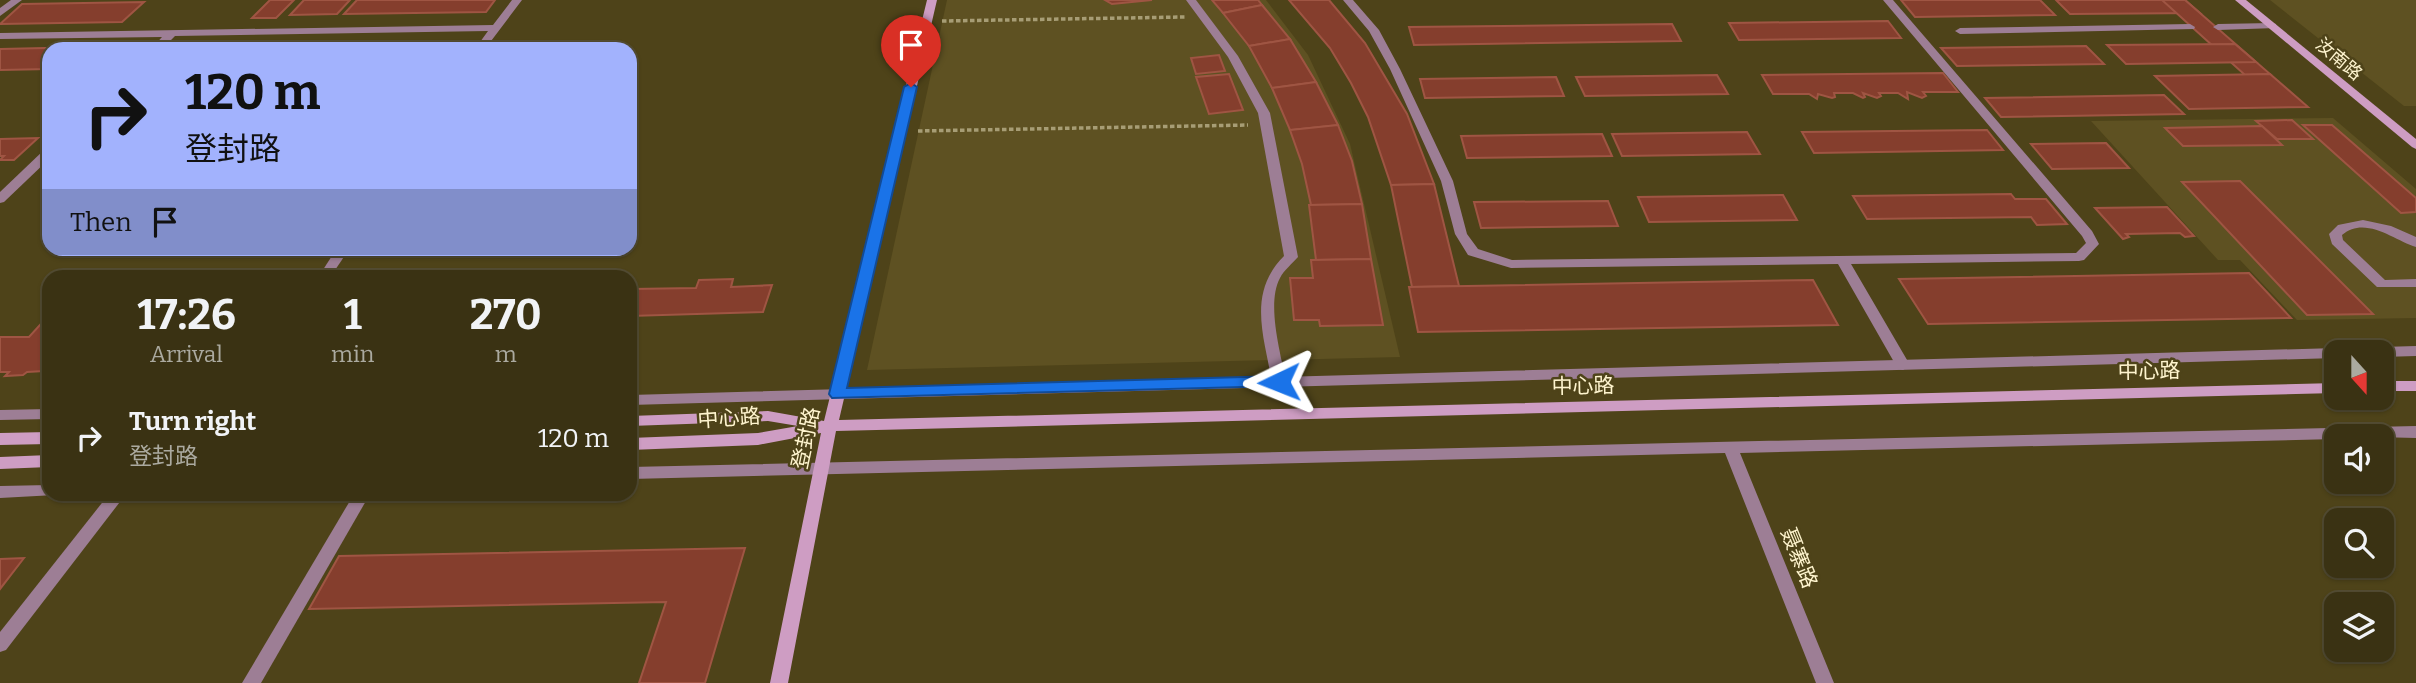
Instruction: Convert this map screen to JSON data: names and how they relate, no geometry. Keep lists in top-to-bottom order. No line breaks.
{"streets":{"main road":["汝南路","中心路","登封路"],"street":["聂寨路"]},"crossings":[["中心路","登封路"]],"north":"bottom","page":{"turn":["120 m","登封路"],"then":"Then","eta":["17:26","Arrival","1","min","270","m"],"list":[{"name":"Turn right","note":"登封路","value":"120 m"}]}}
